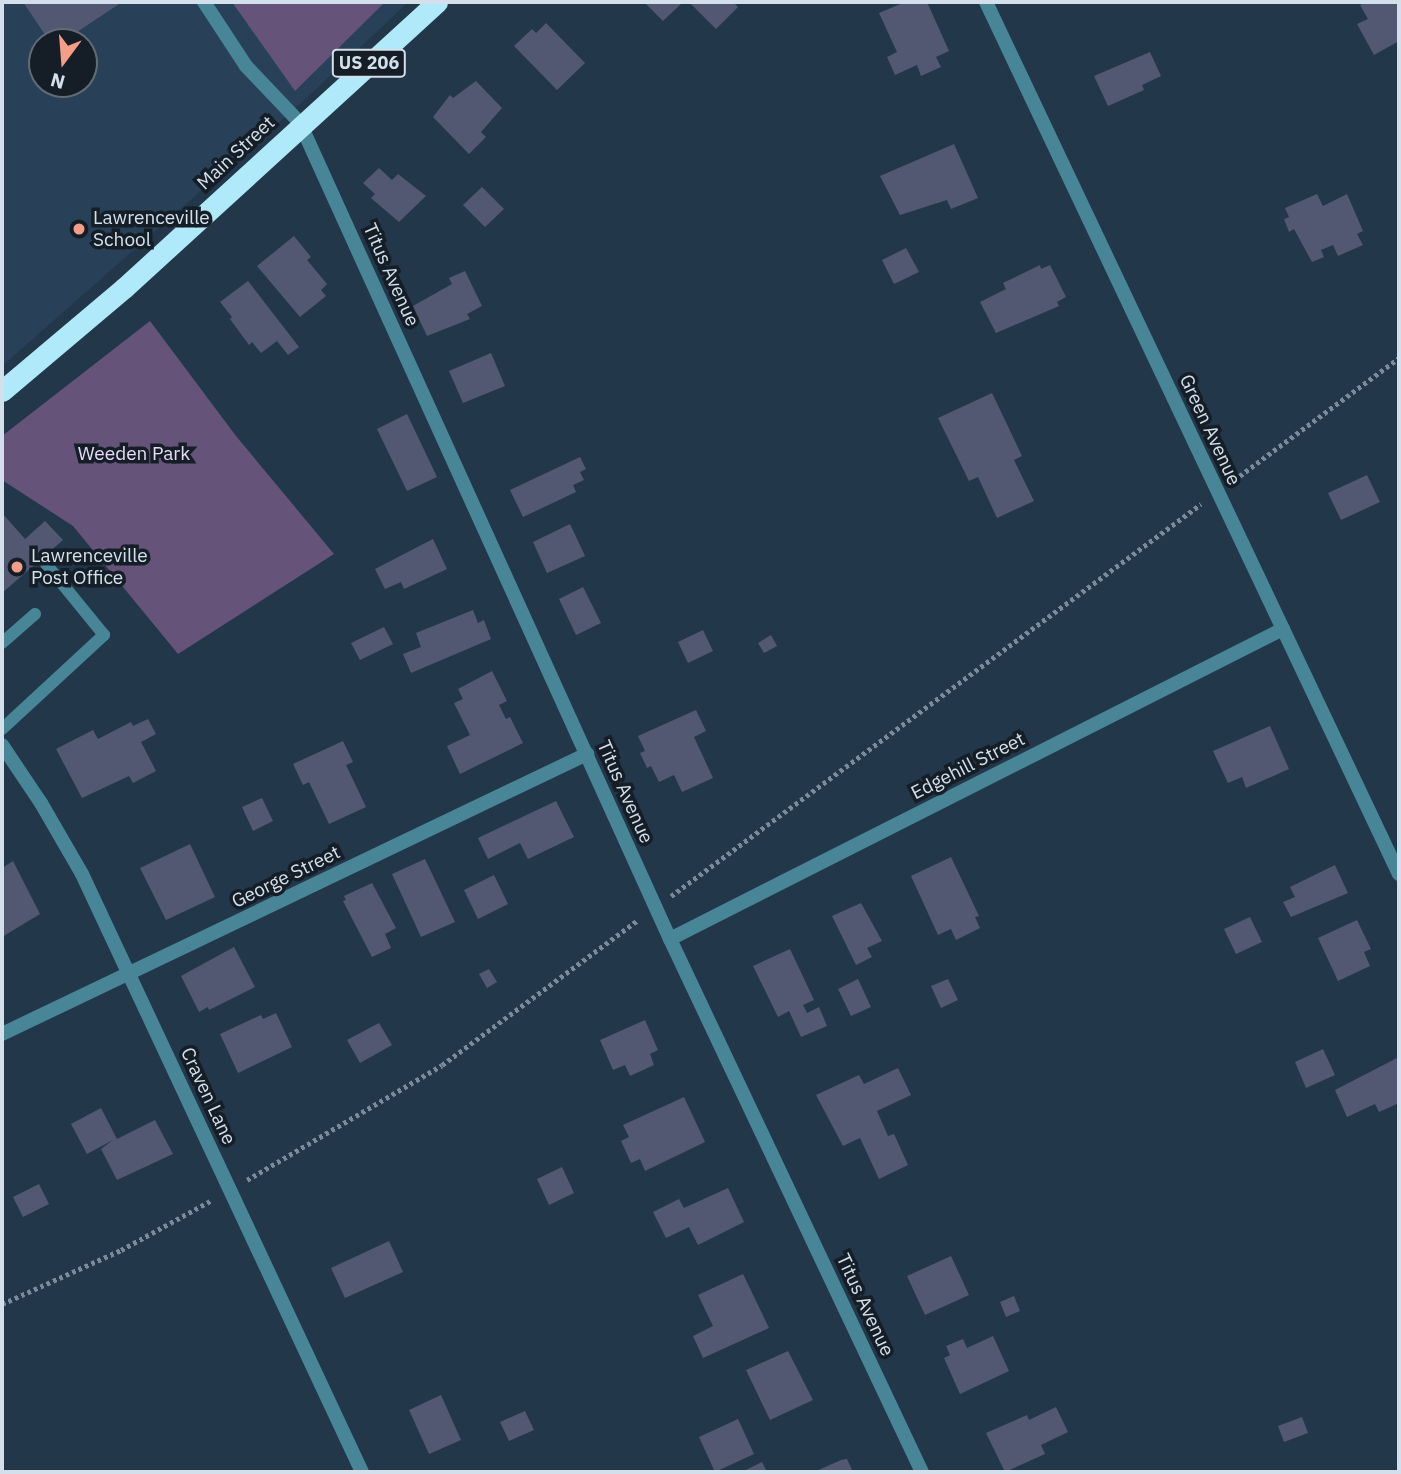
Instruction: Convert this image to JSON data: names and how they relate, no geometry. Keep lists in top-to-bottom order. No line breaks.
{"streets":{"highway":["US 206","Main Street"],"street":["Titus Avenue","Green Avenue","Edgehill Street","George Street","Craven Lane"]},"crossings":[["Main Street","Titus Avenue"],["Titus Avenue","Edgehill Street"],["Titus Avenue","George Street"],["Green Avenue","Edgehill Street"],["George Street","Craven Lane"]],"parks":["Weeden Park"],"places":["Lawrenceville School","Lawrenceville Post Office"],"north":"bottom"}
